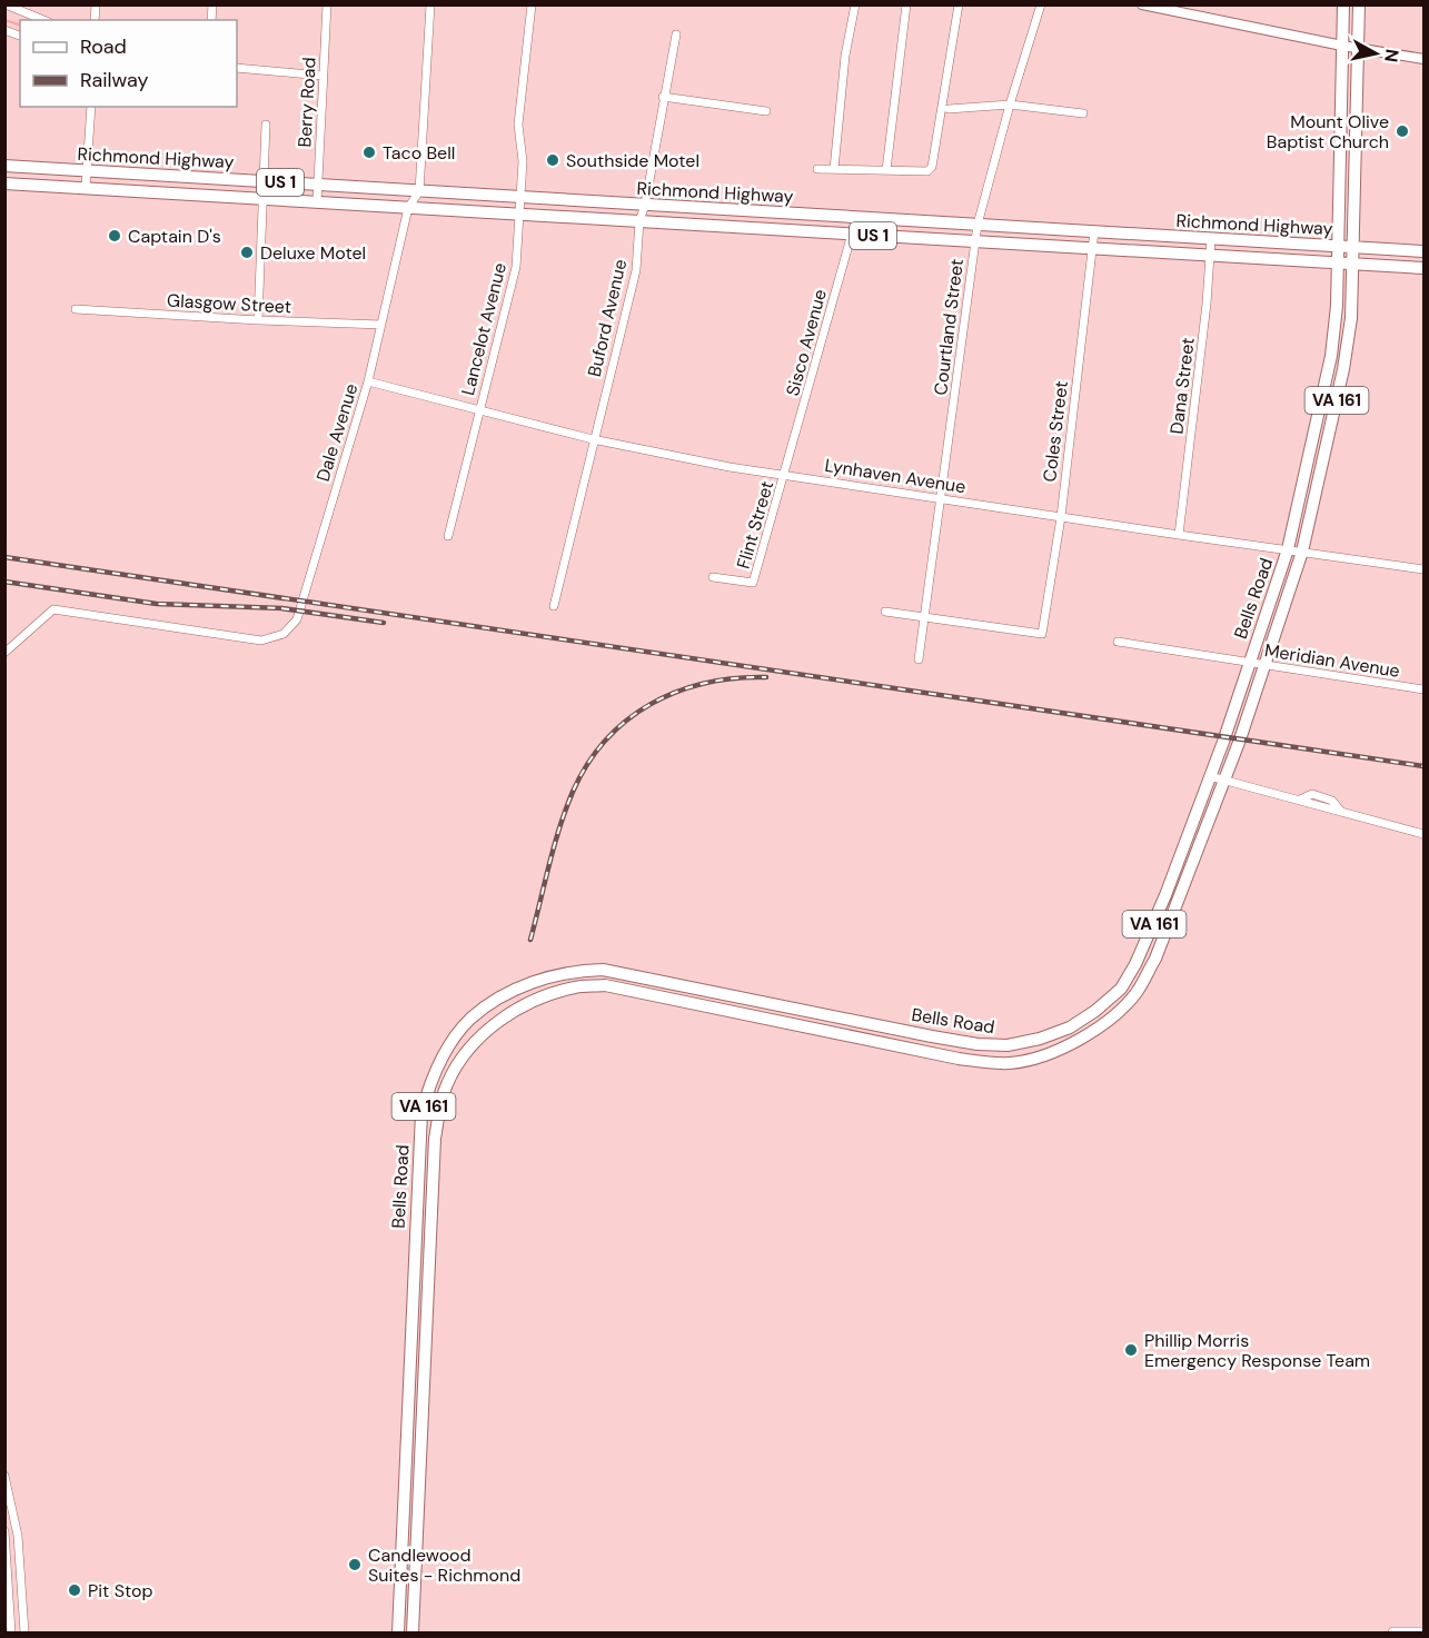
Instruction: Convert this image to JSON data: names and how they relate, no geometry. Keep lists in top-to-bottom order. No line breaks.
{"streets":{"main road":["Richmond Highway","US 1","VA 161","Bells Road"],"street":["Berry Road","Glasgow Street","Buford Avenue","Courtland Street","Lancelot Avenue","Sisco Avenue","Dana Street","Coles Street","Dale Avenue","Lynhaven Avenue","Flint Street","Meridian Avenue"]},"crossings":[["Berry Road","Richmond Highway"],["Richmond Highway","Buford Avenue"],["Richmond Highway","Courtland Street"],["Richmond Highway","Lancelot Avenue"],["Richmond Highway","Sisco Avenue"],["Richmond Highway","Dana Street"],["Richmond Highway","Coles Street"],["Richmond Highway","Dale Avenue"],["Richmond Highway","Bells Road"],["Glasgow Street","Dale Avenue"],["Buford Avenue","Lynhaven Avenue"],["Courtland Street","Coles Street"],["Courtland Street","Lynhaven Avenue"],["Lancelot Avenue","Lynhaven Avenue"],["Sisco Avenue","Lynhaven Avenue"],["Sisco Avenue","Flint Street"],["Dana Street","Lynhaven Avenue"],["Coles Street","Lynhaven Avenue"],["Dale Avenue","Lynhaven Avenue"],["Lynhaven Avenue","Flint Street"],["Lynhaven Avenue","Bells Road"],["Bells Road","Meridian Avenue"]],"places":["Mount Olive Baptist Church","Taco Bell","Southside Motel","Captain D's","Deluxe Motel","Phillip Morris Emergency Response Team","Candlewood Suites - Richmond","Pit Stop"],"legend":["Road","Railway"],"north":"right"}
